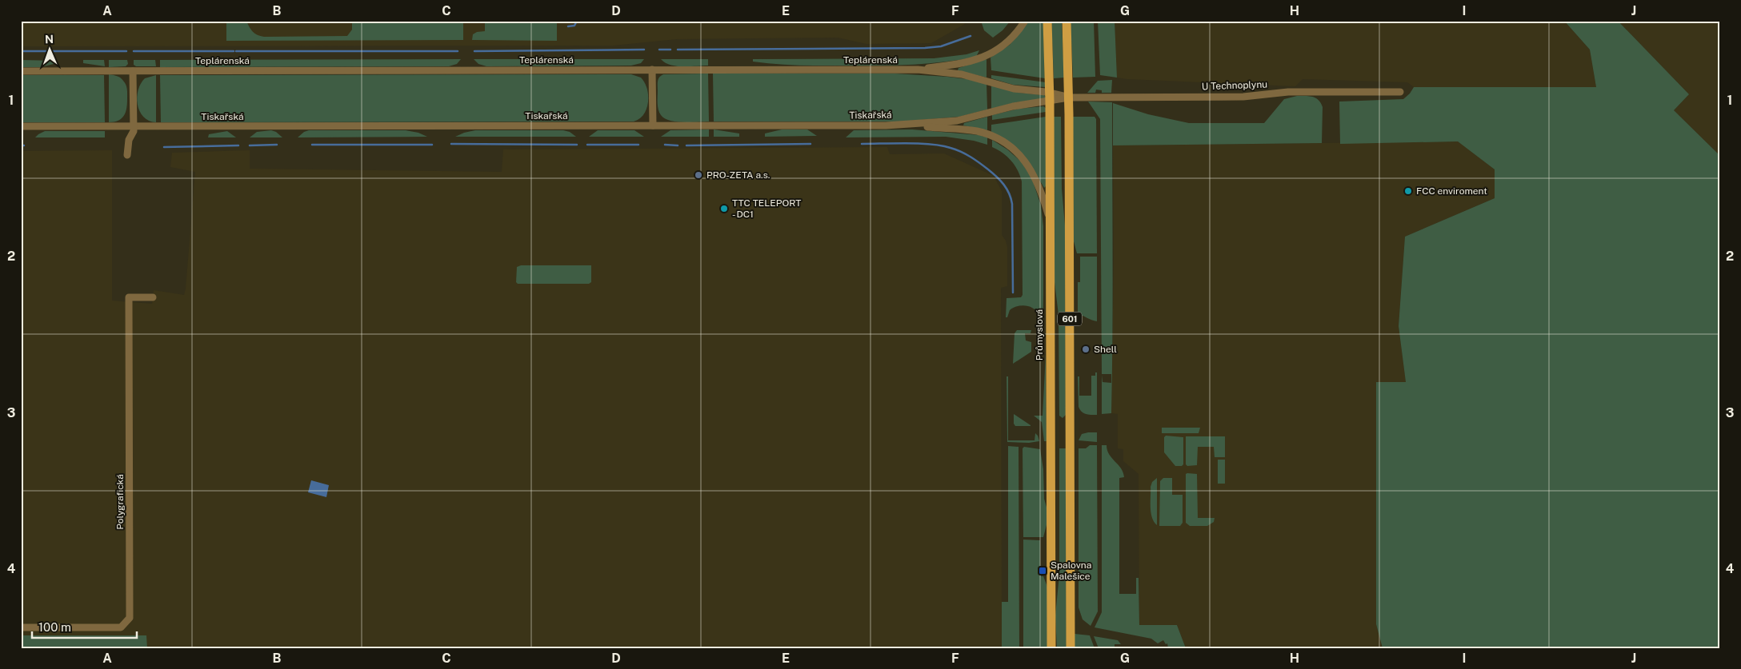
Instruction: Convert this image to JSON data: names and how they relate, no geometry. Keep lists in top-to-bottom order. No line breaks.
{"streets":{"main road":["601","Průmyslová"],"street":["Teplárenská","U Technoplynu","Tiskařská","Polygrafická"]},"crossings":[["Teplárenská","U Technoplynu"],["Teplárenská","Tiskařská"],["Teplárenská","601"],["Teplárenská","Průmyslová"],["U Technoplynu","601"],["Tiskařská","Průmyslová"]],"places":{"other":["PRO-ZETA a.s.","FCC enviroment","TTC TELEPORT - DC1","Shell"],"transit":["Spalovna Malešice"]},"scale_bar":"100 m","north":"top","grid":{"columns":["A","B","C","D","E","F","G","H","I","J"],"rows":["1","2","3","4"]}}
